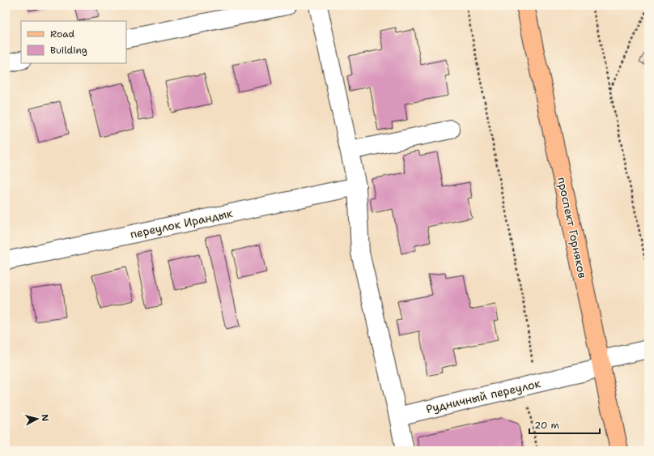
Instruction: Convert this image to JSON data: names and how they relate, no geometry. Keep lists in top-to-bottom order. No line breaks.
{"streets":{"main road":["проспект Горняков"],"street":["переулок Ирандык","Рудничный переулок"]},"crossings":[["проспект Горняков","Рудничный переулок"]],"legend":["Road","Building"],"scale_bar":"20 m","north":"right"}
